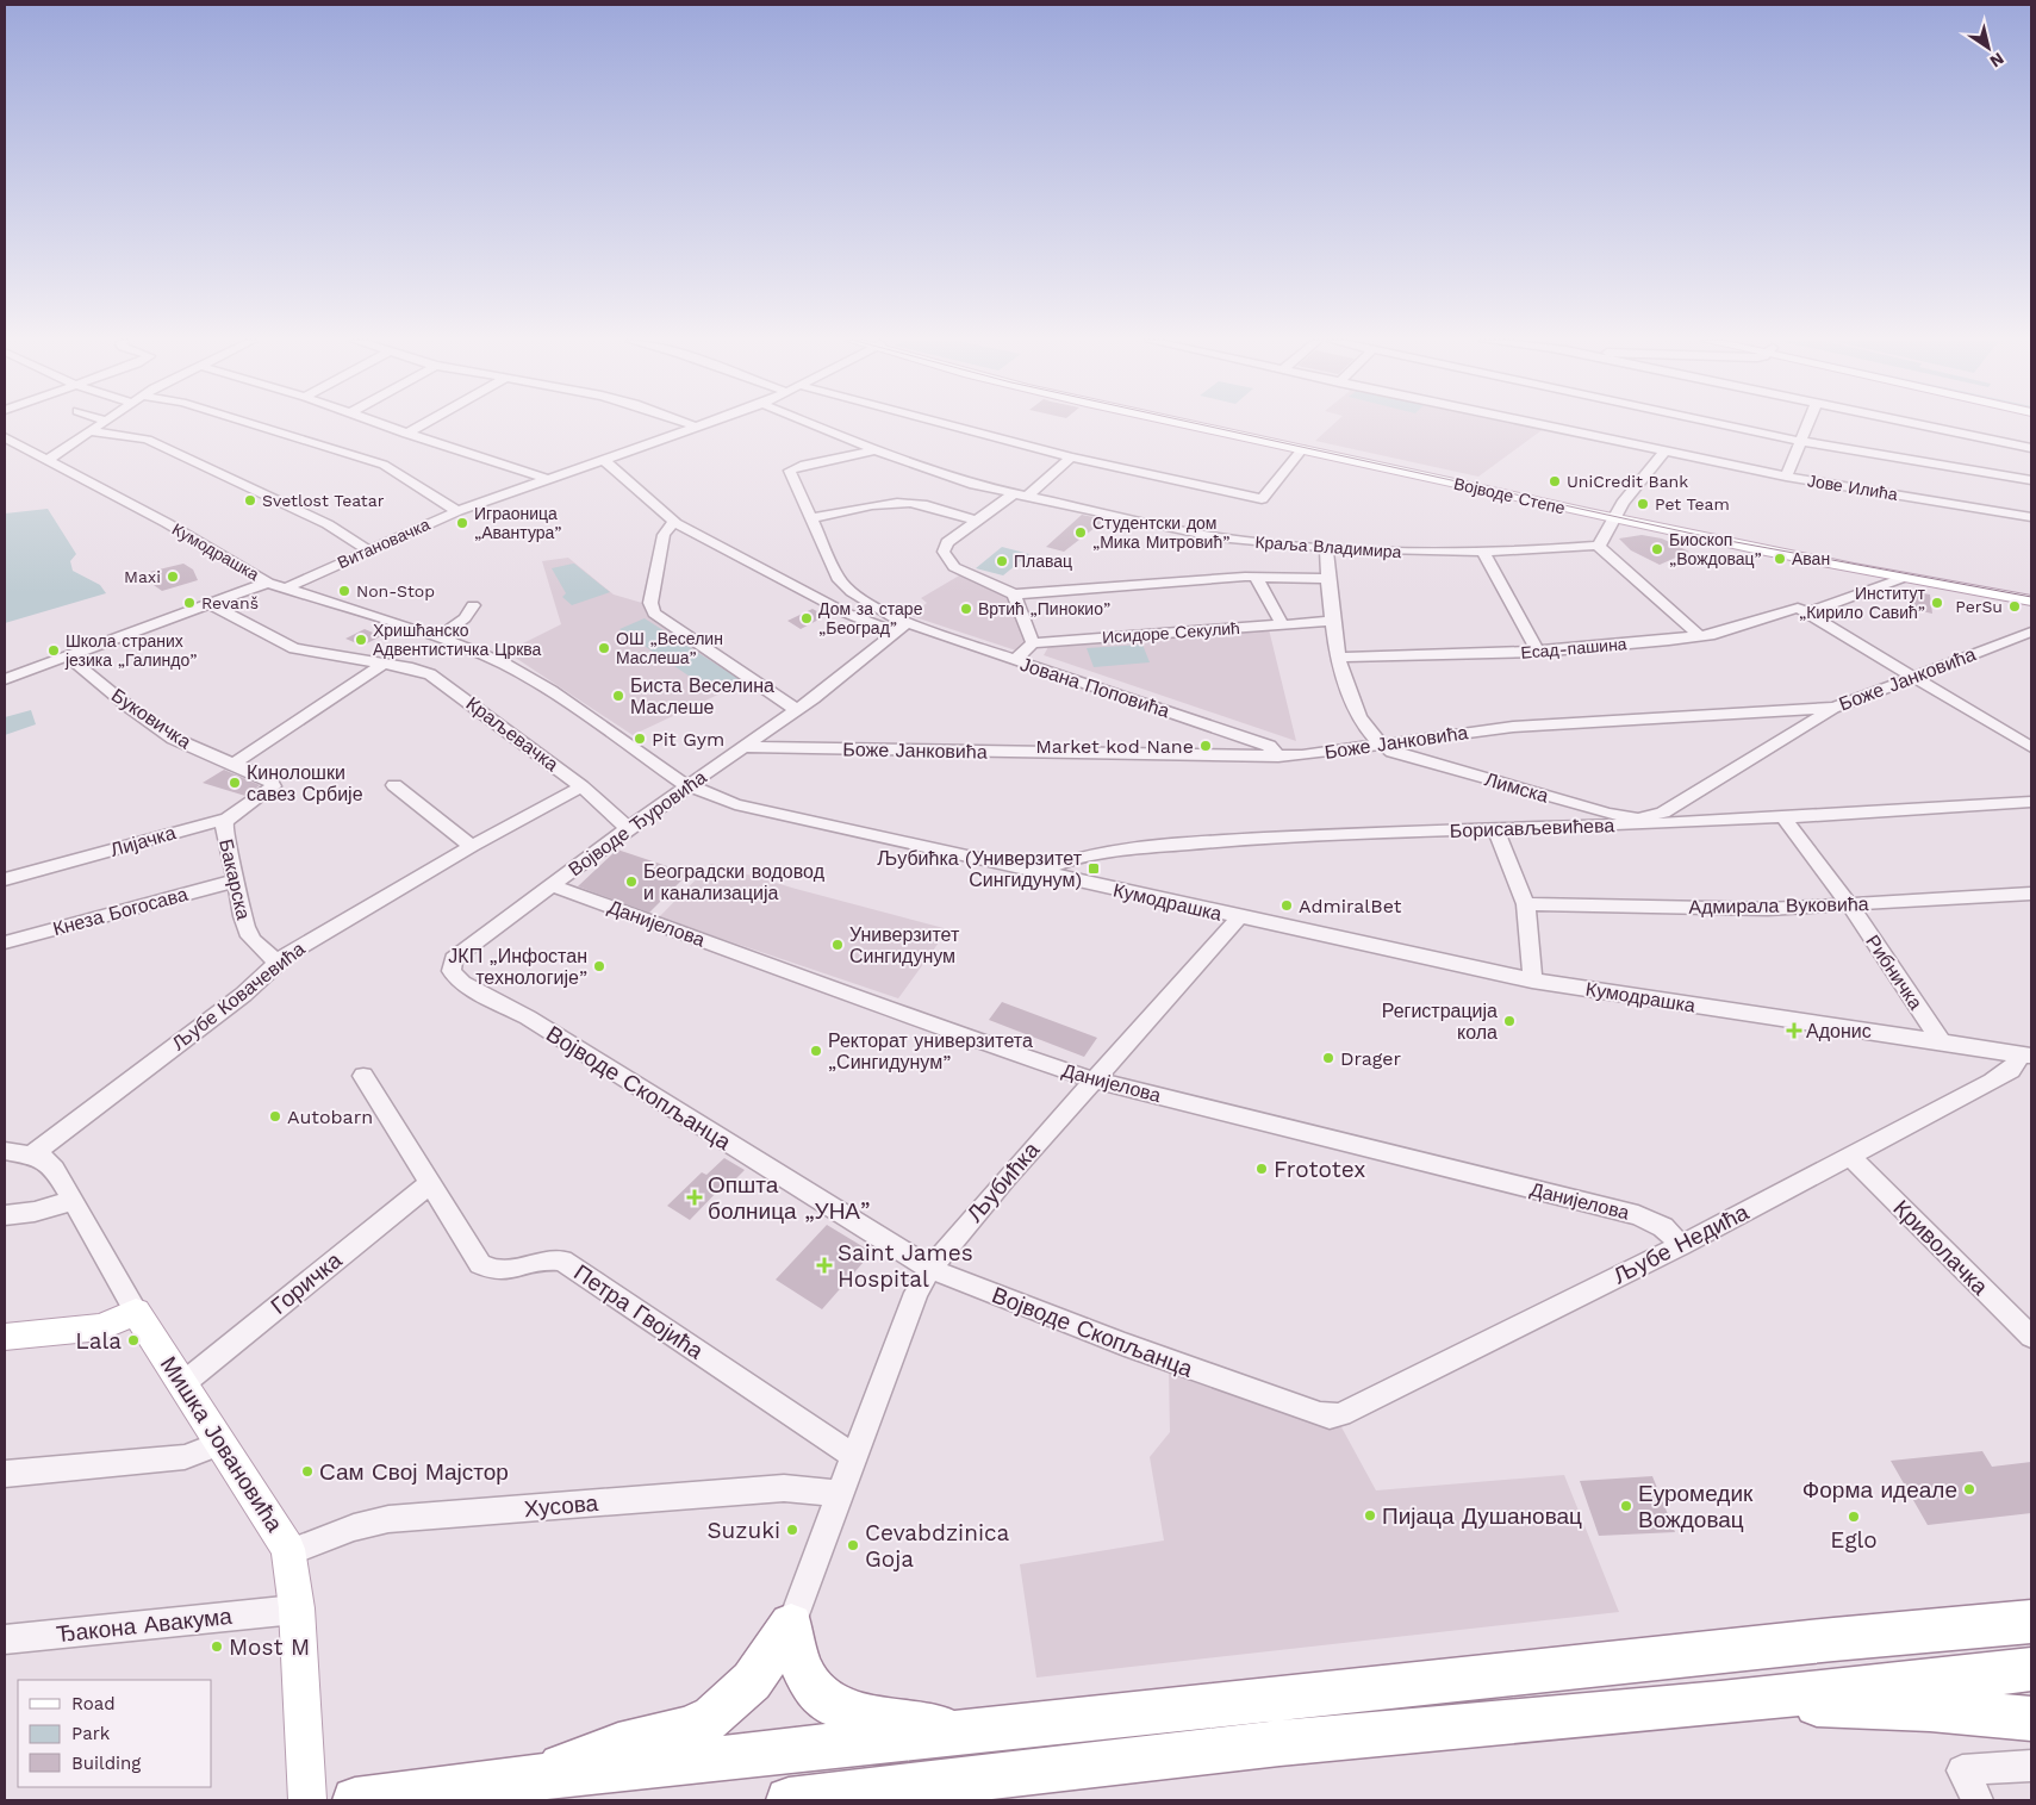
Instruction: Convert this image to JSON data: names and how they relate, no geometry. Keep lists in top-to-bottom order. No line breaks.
{"streets":{"main road":["Војводе Степе","Мишка Јовановића"],"street":["Јове Илића","Витановачка","Краља Владимира","Кумодрашка","Исидоре Секулић","Есад-пашина","Боже Јанковића","Јована Поповића","Буковичка","Краљевачка","Лимска","Војводе Ђуровића","Борисављевићева","Лијачка","Бакарска","Адмирала Вуковића","Кнеза Богосава","Данијелова","Рибничка","Љубе Ковачевића","Војводе Скопљанца","Љубићка","Љубе Недића","Криволачка","Горичка","Петра Гвојића","Хусова","Ђакона Авакума"]},"crossings":[["Војводе Степе","Есад-пашина"],["Витановачка","Кумодрашка"],["Витановачка","Јована Поповића"],["Краља Владимира","Лимска"],["Кумодрашка","Војводе Ђуровића"],["Кумодрашка","Борисављевићева"],["Кумодрашка","Рибничка"],["Кумодрашка","Љубићка"],["Кумодрашка","Љубе Недића"],["Исидоре Секулић","Лимска"],["Есад-пашина","Лимска"],["Боже Јанковића","Јована Поповића"],["Боже Јанковића","Лимска"],["Боже Јанковића","Војводе Ђуровића"],["Јована Поповића","Војводе Ђуровића"],["Буковичка","Лијачка"],["Краљевачка","Војводе Ђуровића"],["Краљевачка","Љубе Ковачевића"],["Лимска","Борисављевићева"],["Војводе Ђуровића","Данијелова"],["Војводе Ђуровића","Војводе Скопљанца"],["Борисављевићева","Рибничка"],["Лијачка","Бакарска"],["Бакарска","Кнеза Богосава"],["Бакарска","Љубе Ковачевића"],["Адмирала Вуковића","Рибничка"],["Данијелова","Љубићка"],["Данијелова","Љубе Недића"],["Љубе Ковачевића","Мишка Јовановића"],["Војводе Скопљанца","Љубићка"],["Војводе Скопљанца","Љубе Недића"],["Љубићка","Петра Гвојића"],["Љубићка","Хусова"],["Љубе Недића","Криволачка"],["Горичка","Петра Гвојића"],["Горичка","Мишка Јовановића"],["Мишка Јовановића","Хусова"],["Мишка Јовановића","Ђакона Авакума"]],"places":{"other":["UniCredit Bank","Svetlost Teatar","Pet Team","Играоница „Авантура”","Студентски дом „Мика Митровић”","Биоскоп „Вождовац”","Аван","Плавац","Maxi","Non-Stop","Revanš","Институт „Кирило Савић”","PerSu","Вртић „Пинокио”","Дом за старе „Београд”","Хришћанско Адвентистичка Црква","ОШ „Веселин Маслеша”","Школа страних језика „Галиндо”","Биста Веселина Маслеше","Pit Gym","Market kod Nane","Кинолошки савез Србије","Београдски водовод и канализација","AdmiralBet","Универзитет Сингидунум","ЈКП „Инфостан технологије”","Регистрација кола","Ректорат универзитета „Сингидунум”","Drager","Autobarn","Frototex","Lala","Сам Свој Мајстор","Форма идеале","Еуромедик Вождовац","Пијаца Душановац","Eglo","Suzuki","Cevabdzinica Goja","Most M"],"transit":["Љубићка (Универзитет Сингидунум)"],"health":["Адонис","Општа болница „УНА”","Saint James Hospital"]},"legend":["Road","Park","Building"],"north":"bottom right"}
